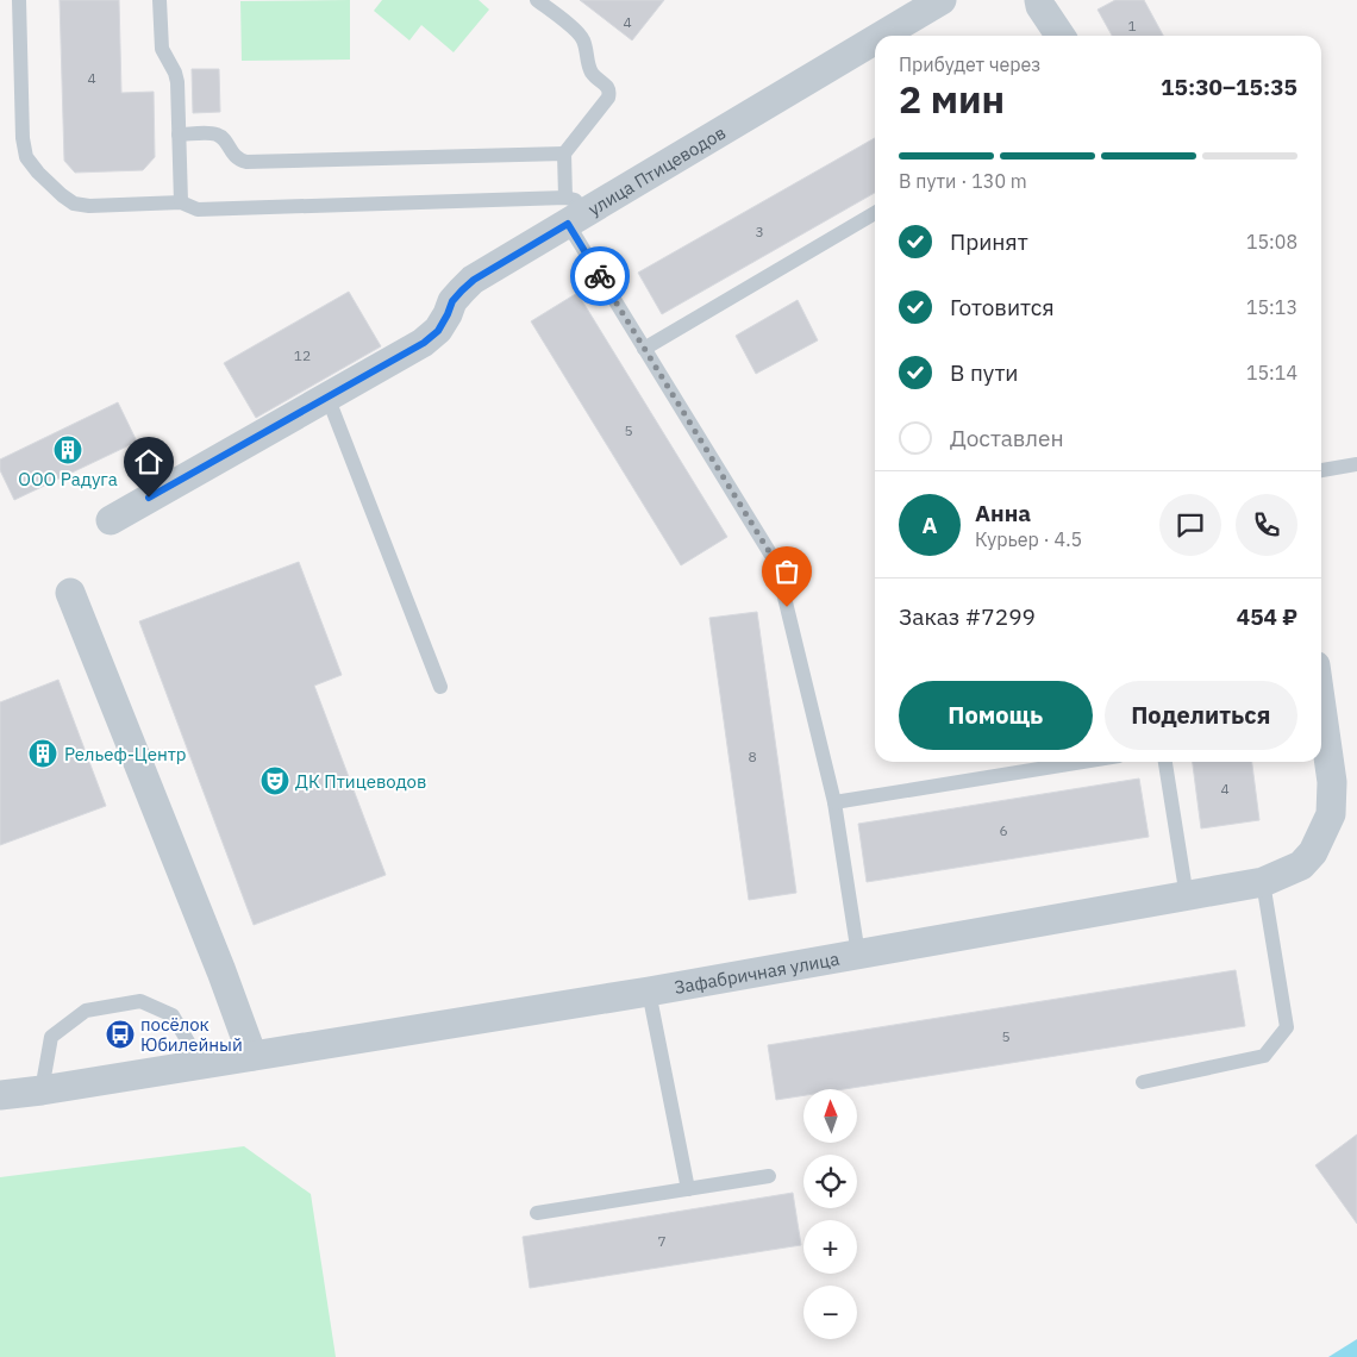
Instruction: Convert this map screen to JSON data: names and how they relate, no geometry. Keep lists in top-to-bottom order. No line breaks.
{"streets":{"street":["улица Птицеводов","Зафабричная улица"]},"places":{"building":["ООО Радуга","Рельеф-Центр"],"theatre":["ДК Птицеводов"],"bus stop":["посёлок Юбилейный"]},"house_numbers":["4","1","4","3","12","5","8","4","6","5","7"],"north":"top","page":{"heading":["2 мин","Прибудет через","15:30–15:35"],"panel":["Анна","Курьер · 4.5","Заказ #7299","454 ₽"],"bar":"В пути · 130 m","list":[["Принят","15:08"],["Готовится","15:13"],["В пути","15:14"],"Доставлен"],"round":"А","buttons":["Помощь","Поделиться"],"map_buttons":["+","−"]}}
